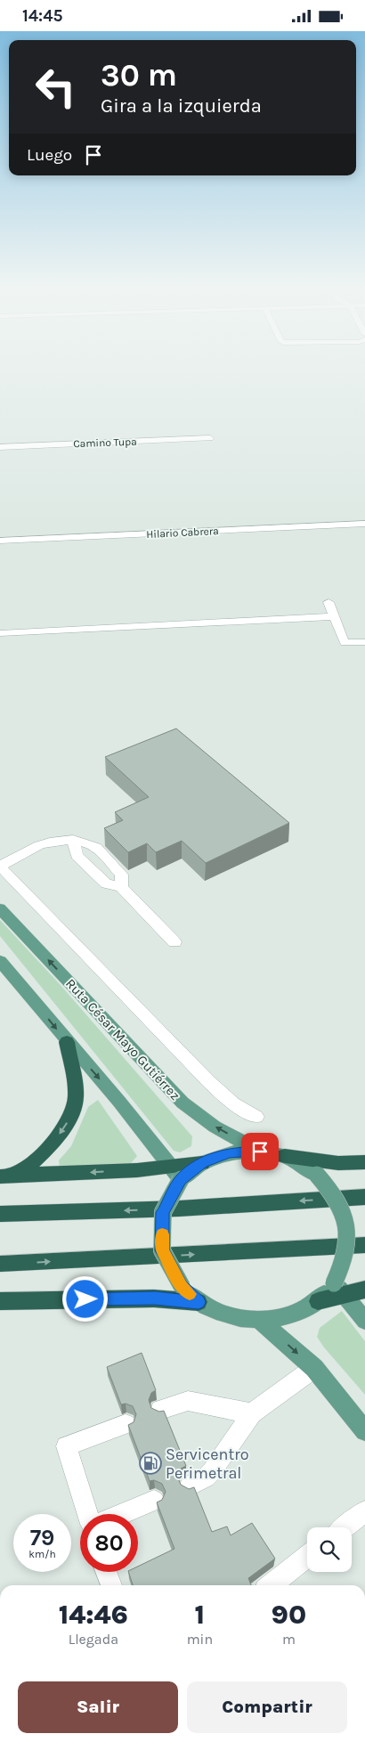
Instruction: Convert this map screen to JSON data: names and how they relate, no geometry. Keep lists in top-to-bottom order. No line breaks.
{"streets":{"main road":["Ruta César Mayo Gutiérrez"],"street":["Camino Tupa","Hilario Cabrera"]},"places":{"fuel station":["Servicentro Perimetral"]},"page":{"status":"14:45","turn":["30 m","Gira a la izquierda"],"then":"Luego","speed":"79 km/h","limit":"80","eta":["14:46","Llegada","1","min","90","m"],"buttons":["Salir","Compartir"]}}
